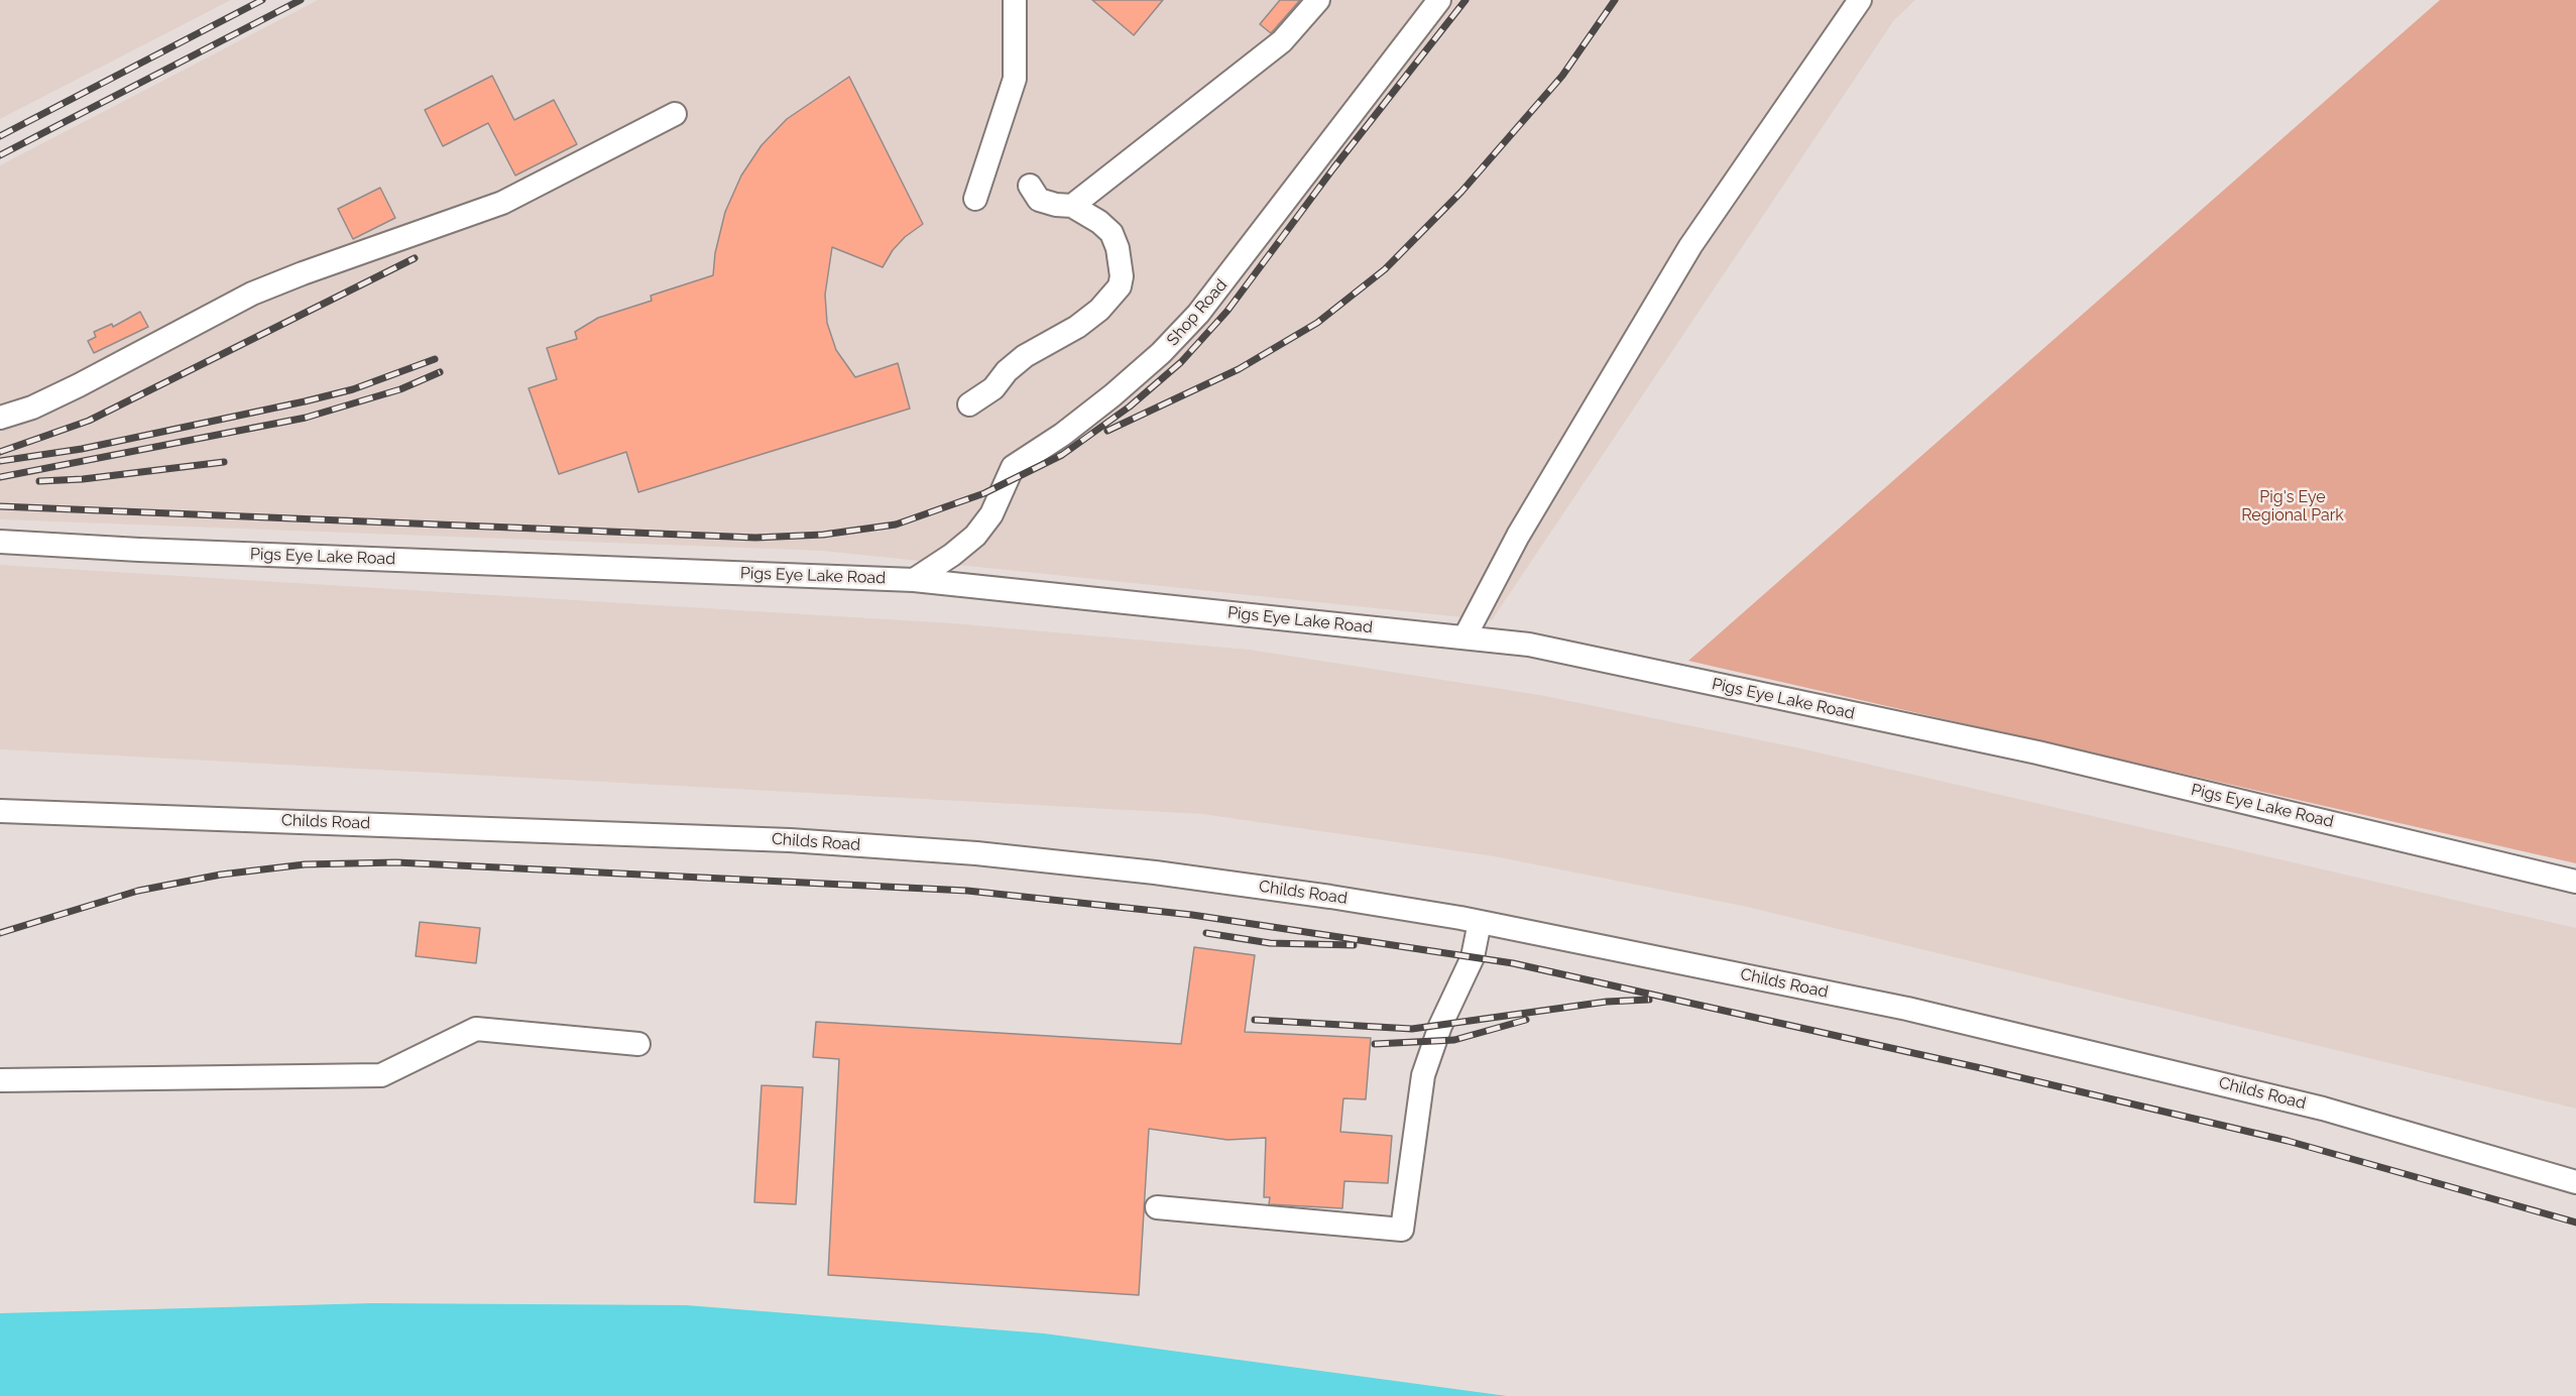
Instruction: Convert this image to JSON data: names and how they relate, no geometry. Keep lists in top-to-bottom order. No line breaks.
{"streets":{"street":["Shop Road","Pigs Eye Lake Road","Childs Road"]},"crossings":[["Shop Road","Pigs Eye Lake Road"]],"parks":["Pig's Eye Regional Park"]}
